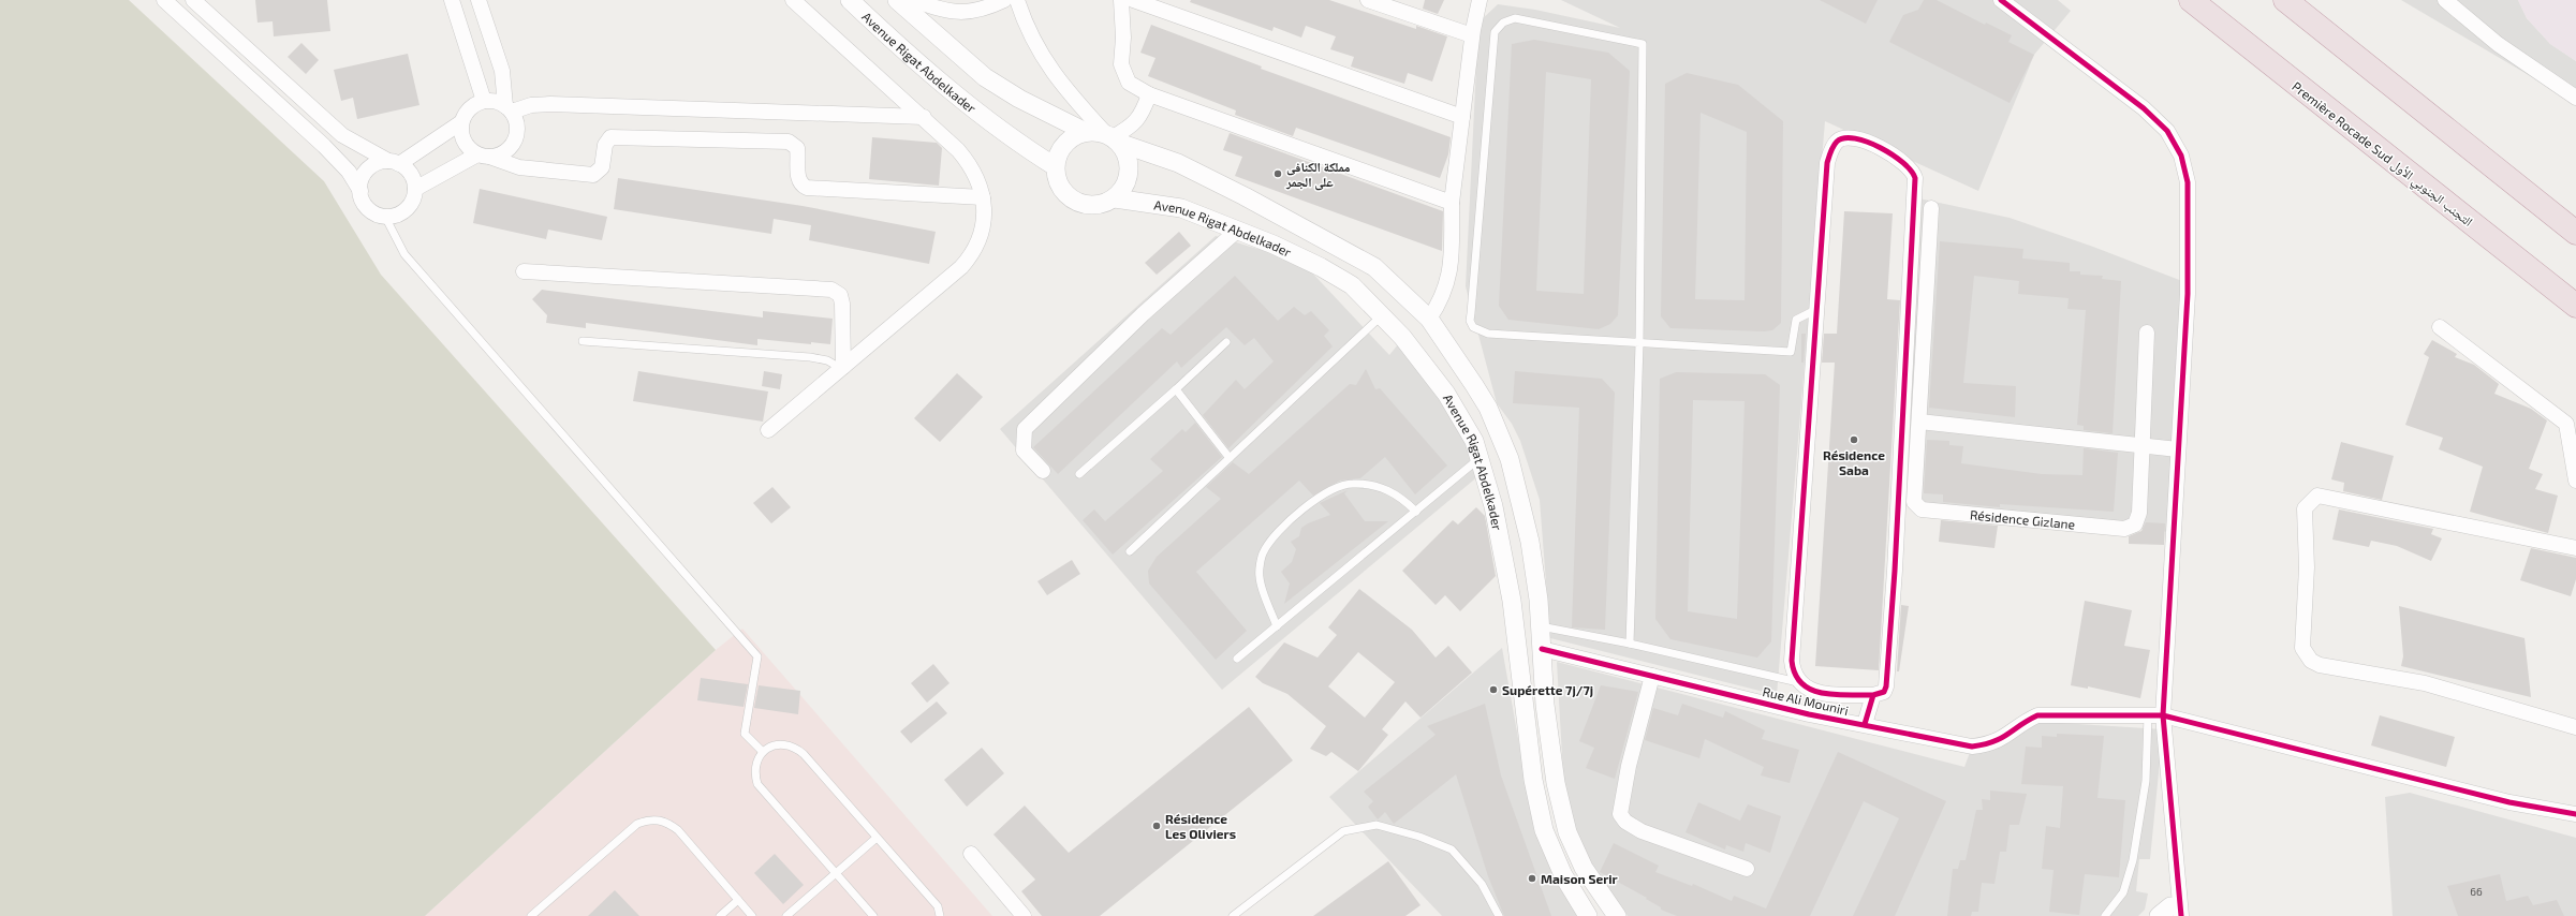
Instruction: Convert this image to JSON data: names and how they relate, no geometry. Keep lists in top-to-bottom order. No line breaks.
{"streets":{"highway":["Première Rocade Sud التجنب الجنوبي الأول"],"street":["Avenue Rigat Abdelkader","Résidence Gizlane","Rue Ali Mouniri"]},"places":["مملكة الكنافى على الجمر","Résidence Saba","Supérette 7j/7j","Résidence Les Oliviers","Maison Serir"],"house_numbers":["66"]}
